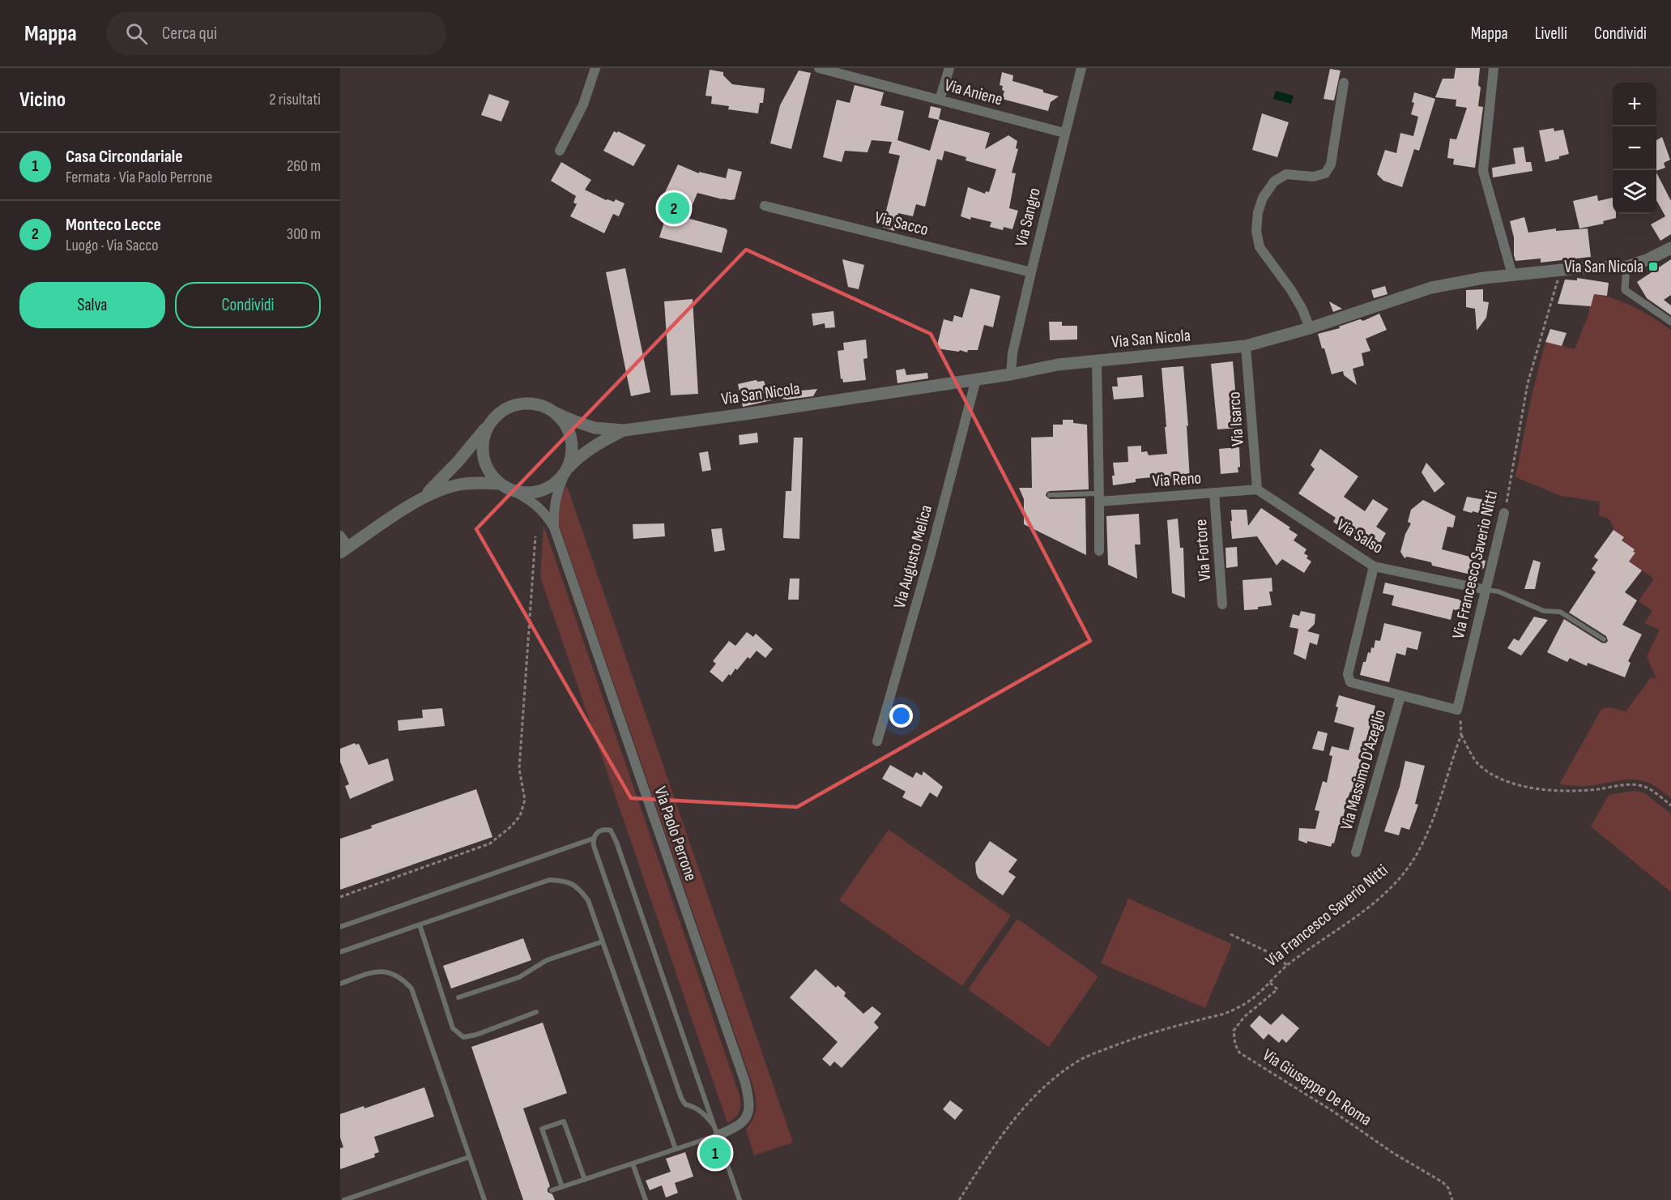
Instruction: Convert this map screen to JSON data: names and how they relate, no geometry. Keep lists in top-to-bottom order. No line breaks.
{"streets":{"street":["Via Aniene","Via Sangro","Via Sacco","Via San Nicola","Via Isarco","Via Reno","Via Salso","Via Fortore","Via Augusto Melica","Via Francesco Saverio Nitti","Via Massimo D'Azeglio","Via Paolo Perrone"],"path":["Via Giuseppe De Roma"]},"crossings":[["Via Aniene","Via Sangro"],["Via Sangro","Via Sacco"],["Via Sangro","Via San Nicola"],["Via San Nicola","Via Isarco"],["Via San Nicola","Via Augusto Melica"],["Via San Nicola","Via Francesco Saverio Nitti"],["Via San Nicola","Via Paolo Perrone"],["Via Isarco","Via Reno"],["Via Isarco","Via Salso"],["Via Reno","Via Salso"],["Via Reno","Via Fortore"],["Via Salso","Via Francesco Saverio Nitti"],["Via Francesco Saverio Nitti","Via Giuseppe De Roma"]],"places":{"transit":["Via San Nicola"]},"page":{"header":"Mappa","search":"Cerca qui","nav":["Mappa","Livelli","Condividi"],"heading":["Vicino","2 risultati"],"map_buttons":["+","−"],"list":[{"mark":"1","name":"Casa Circondariale","note":"Fermata · Via Paolo Perrone","value":"260 m"},{"mark":"2","name":"Monteco Lecce","note":"Luogo · Via Sacco","value":"300 m"}],"pins":["2","1"],"buttons":["Salva","Condividi"]}}
